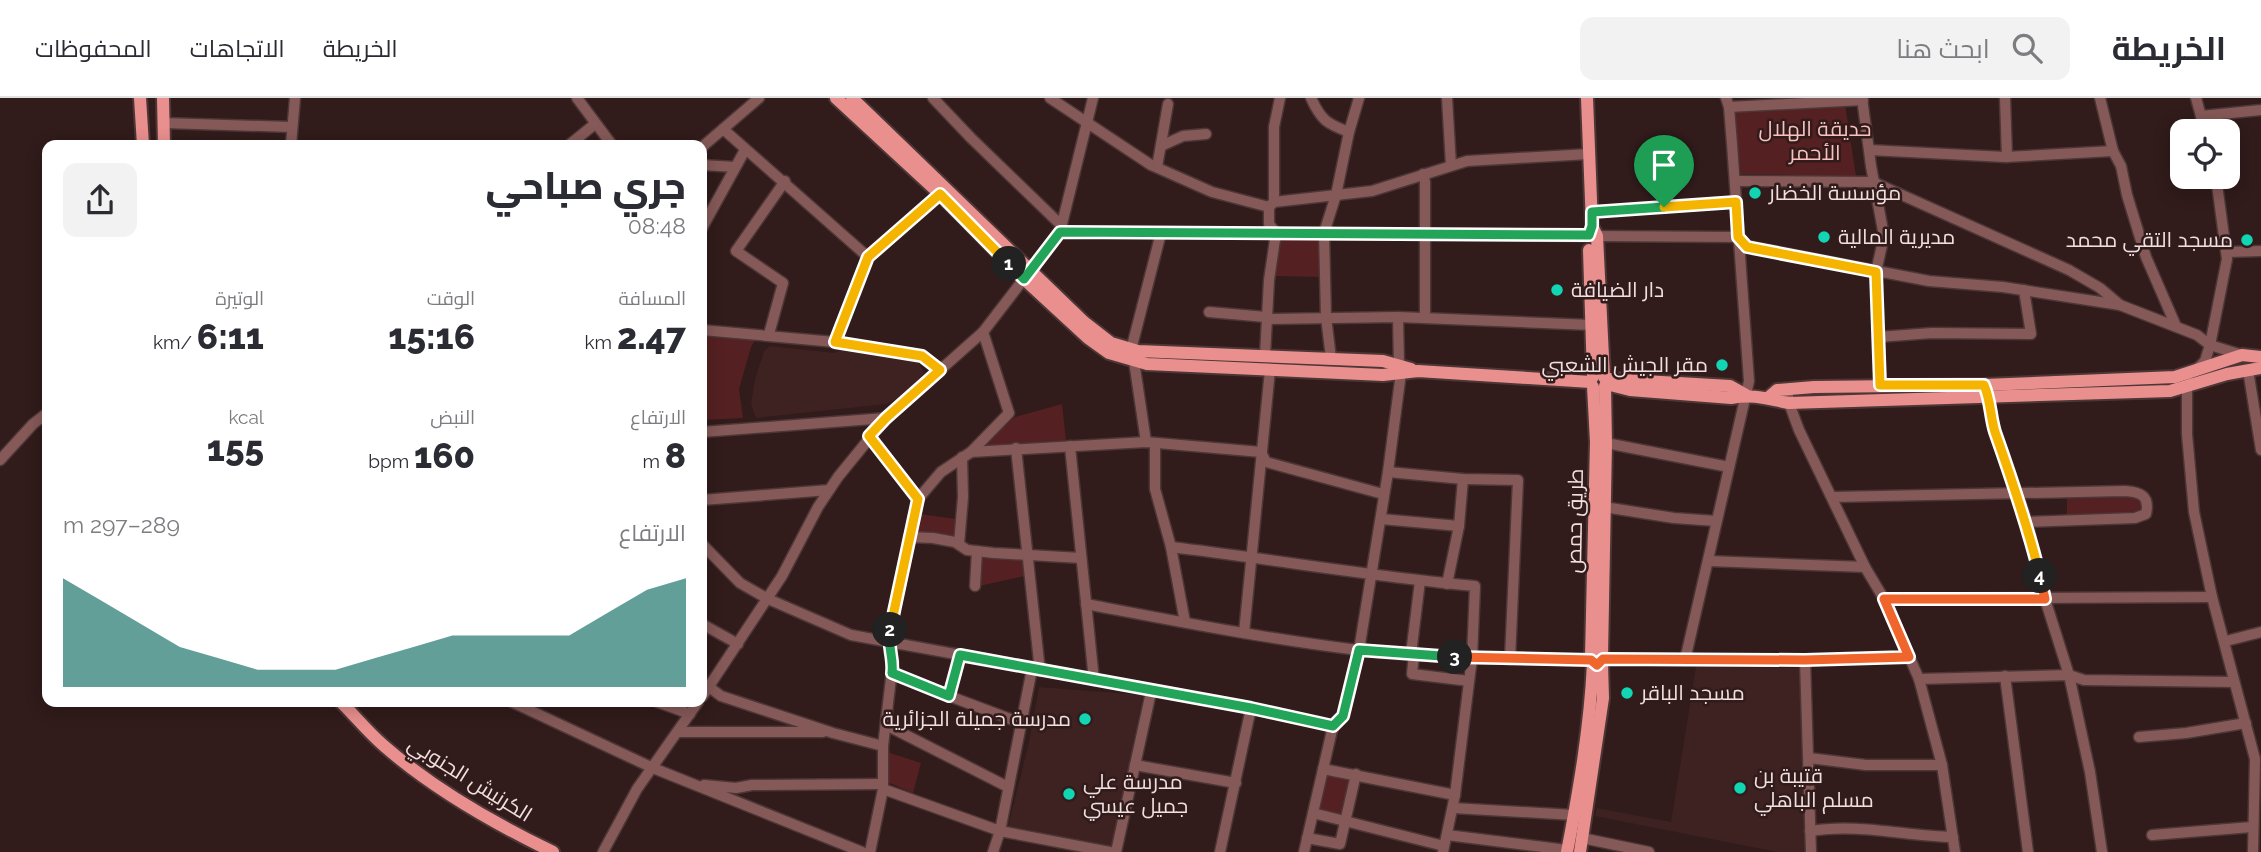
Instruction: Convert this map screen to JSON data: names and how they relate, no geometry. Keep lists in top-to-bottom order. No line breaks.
{"streets":{"main road":["طريق حمص","الكرنيش الجنوبي"]},"parks":["حديقة الهلال الأحمر"],"places":["مؤسسة الخضار","مديرية المالية","مسجد التقي محمد","دار الضيافة","مقر الجيش الشعبي","مسجد الباقر","مدرسة جميلة الجزائرية","قتيبة بن مسلم الباهلي","مدرسة علي جميل عيسي"],"page":{"header":"الخريطة","search":"ابحث هنا","nav":["الخريطة","الاتجاهات","المحفوظات"],"heading":["جري صباحي","08:48"],"pins":["1","4","2","3"],"stats":[["المسافة","2.47 km"],["الوقت","15:16"],["الوتيرة","6:11 /km"],["الارتفاع","8 m"],["النبض","160 bpm"],["kcal","155"]],"chart":["الارتفاع","289–297 m"]}}
